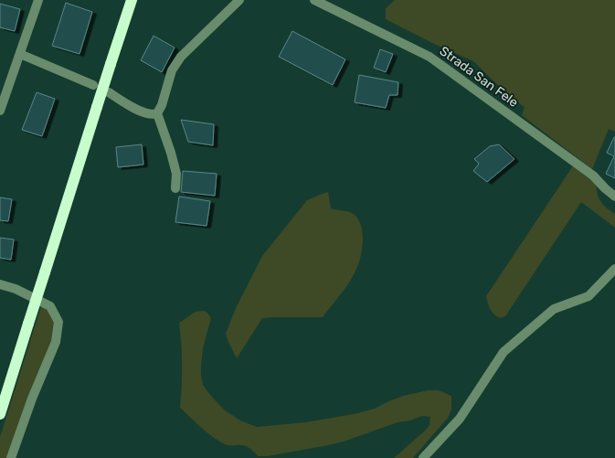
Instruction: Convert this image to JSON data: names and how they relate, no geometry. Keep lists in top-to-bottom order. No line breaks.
{"streets":{"street":["Strada San Fele"]}}
